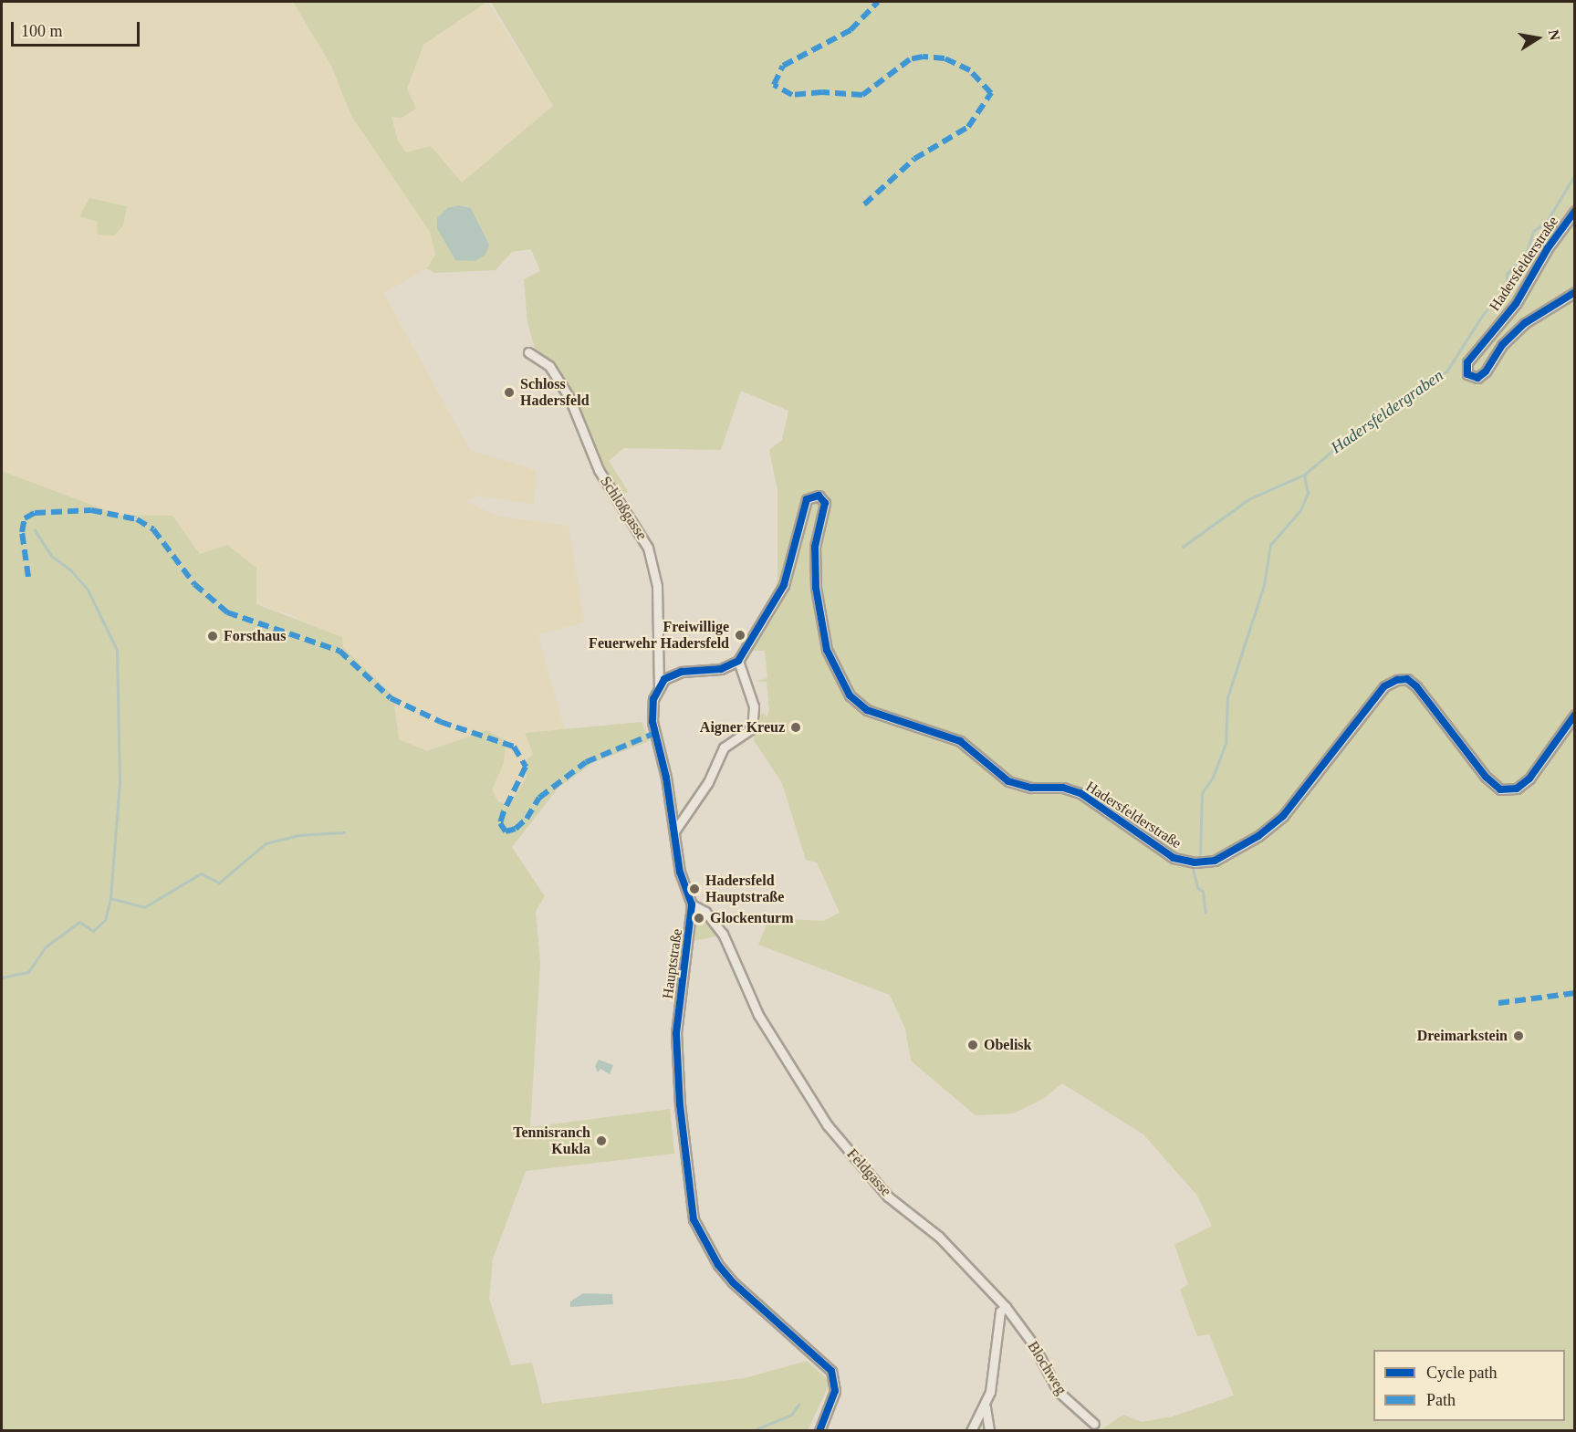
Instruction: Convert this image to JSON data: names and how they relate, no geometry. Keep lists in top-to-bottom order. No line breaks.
{"streets":{"street":["Hadersfelderstraße","Schloßgasse","Hauptstraße","Feldgasse","Blochweg"]},"crossings":[["Schloßgasse","Hauptstraße"],["Hauptstraße","Feldgasse"],["Feldgasse","Blochweg"]],"water":["Hadersfeldergraben"],"places":["Schloss Hadersfeld","Freiwillige Feuerwehr Hadersfeld","Forsthaus","Aigner Kreuz","Hadersfeld Hauptstraße","Glockenturm","Dreimarkstein","Obelisk","Tennisranch Kukla"],"legend":["Cycle path","Path"],"scale_bar":"100 m","north":"right"}
